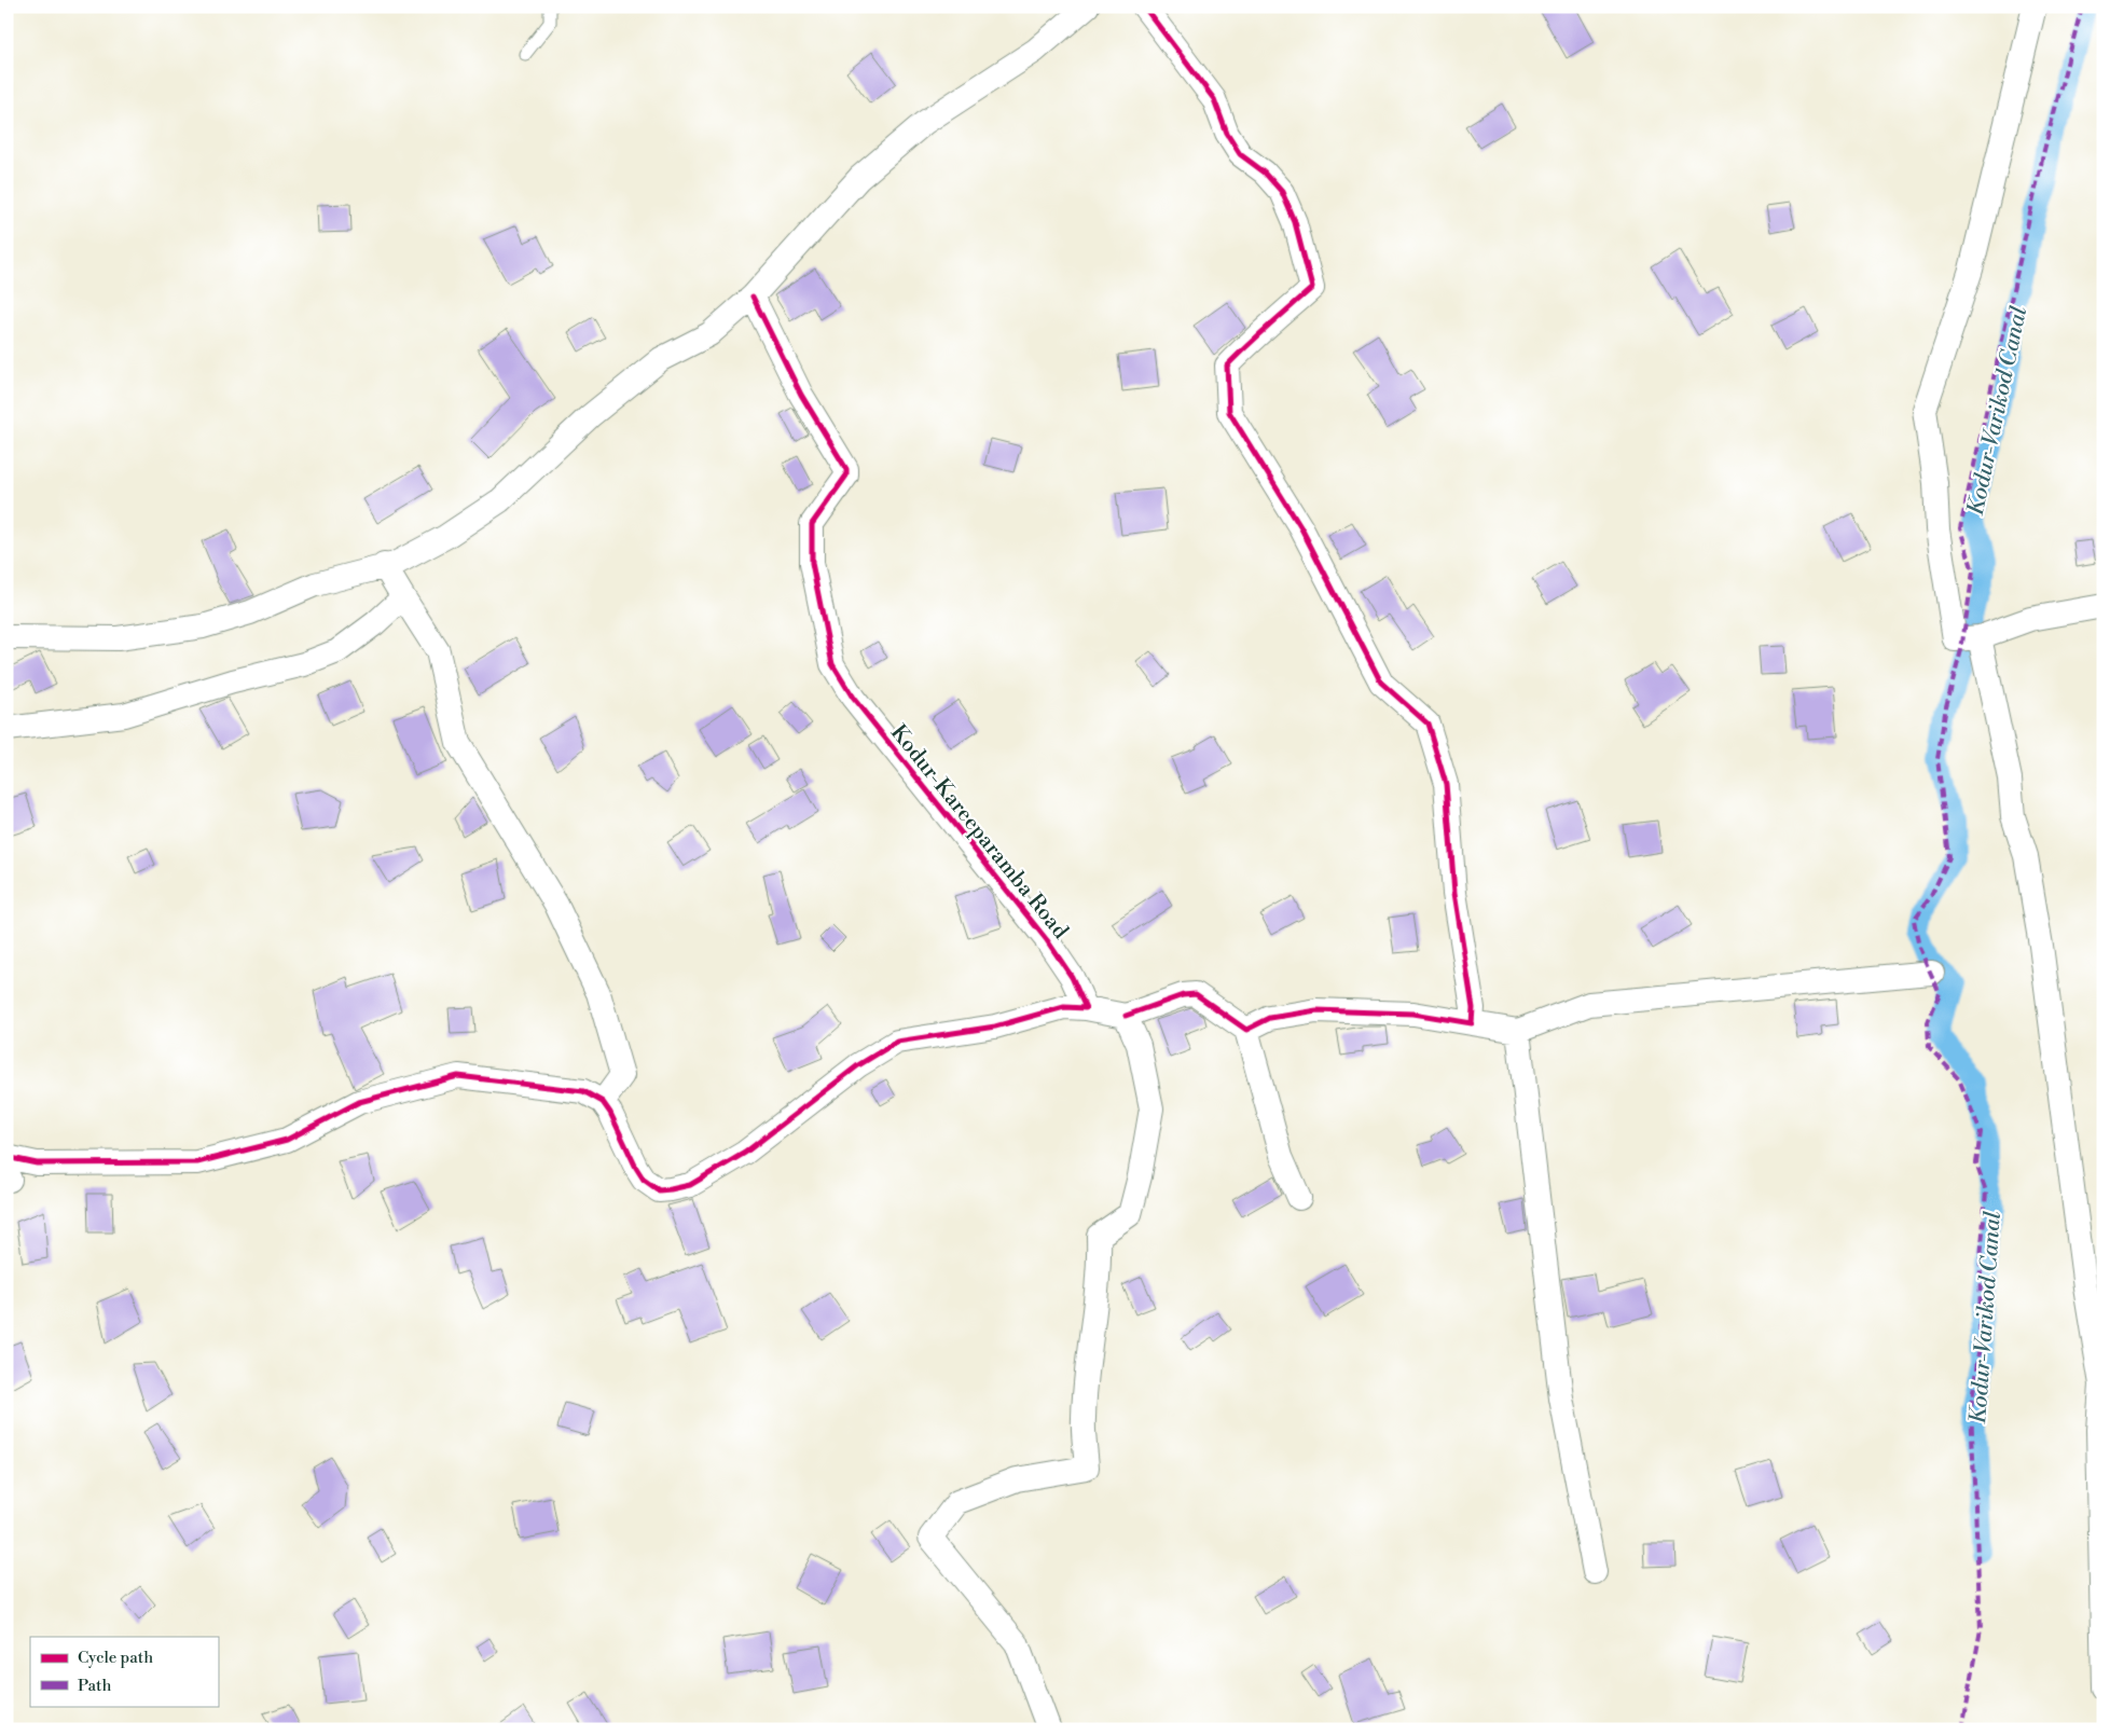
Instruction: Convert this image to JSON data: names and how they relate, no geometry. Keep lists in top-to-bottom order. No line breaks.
{"streets":{"street":["Kodur-Kareeparamba Road"]},"water":["Kodur-Varikod Canal"],"legend":["Cycle path","Path"]}
